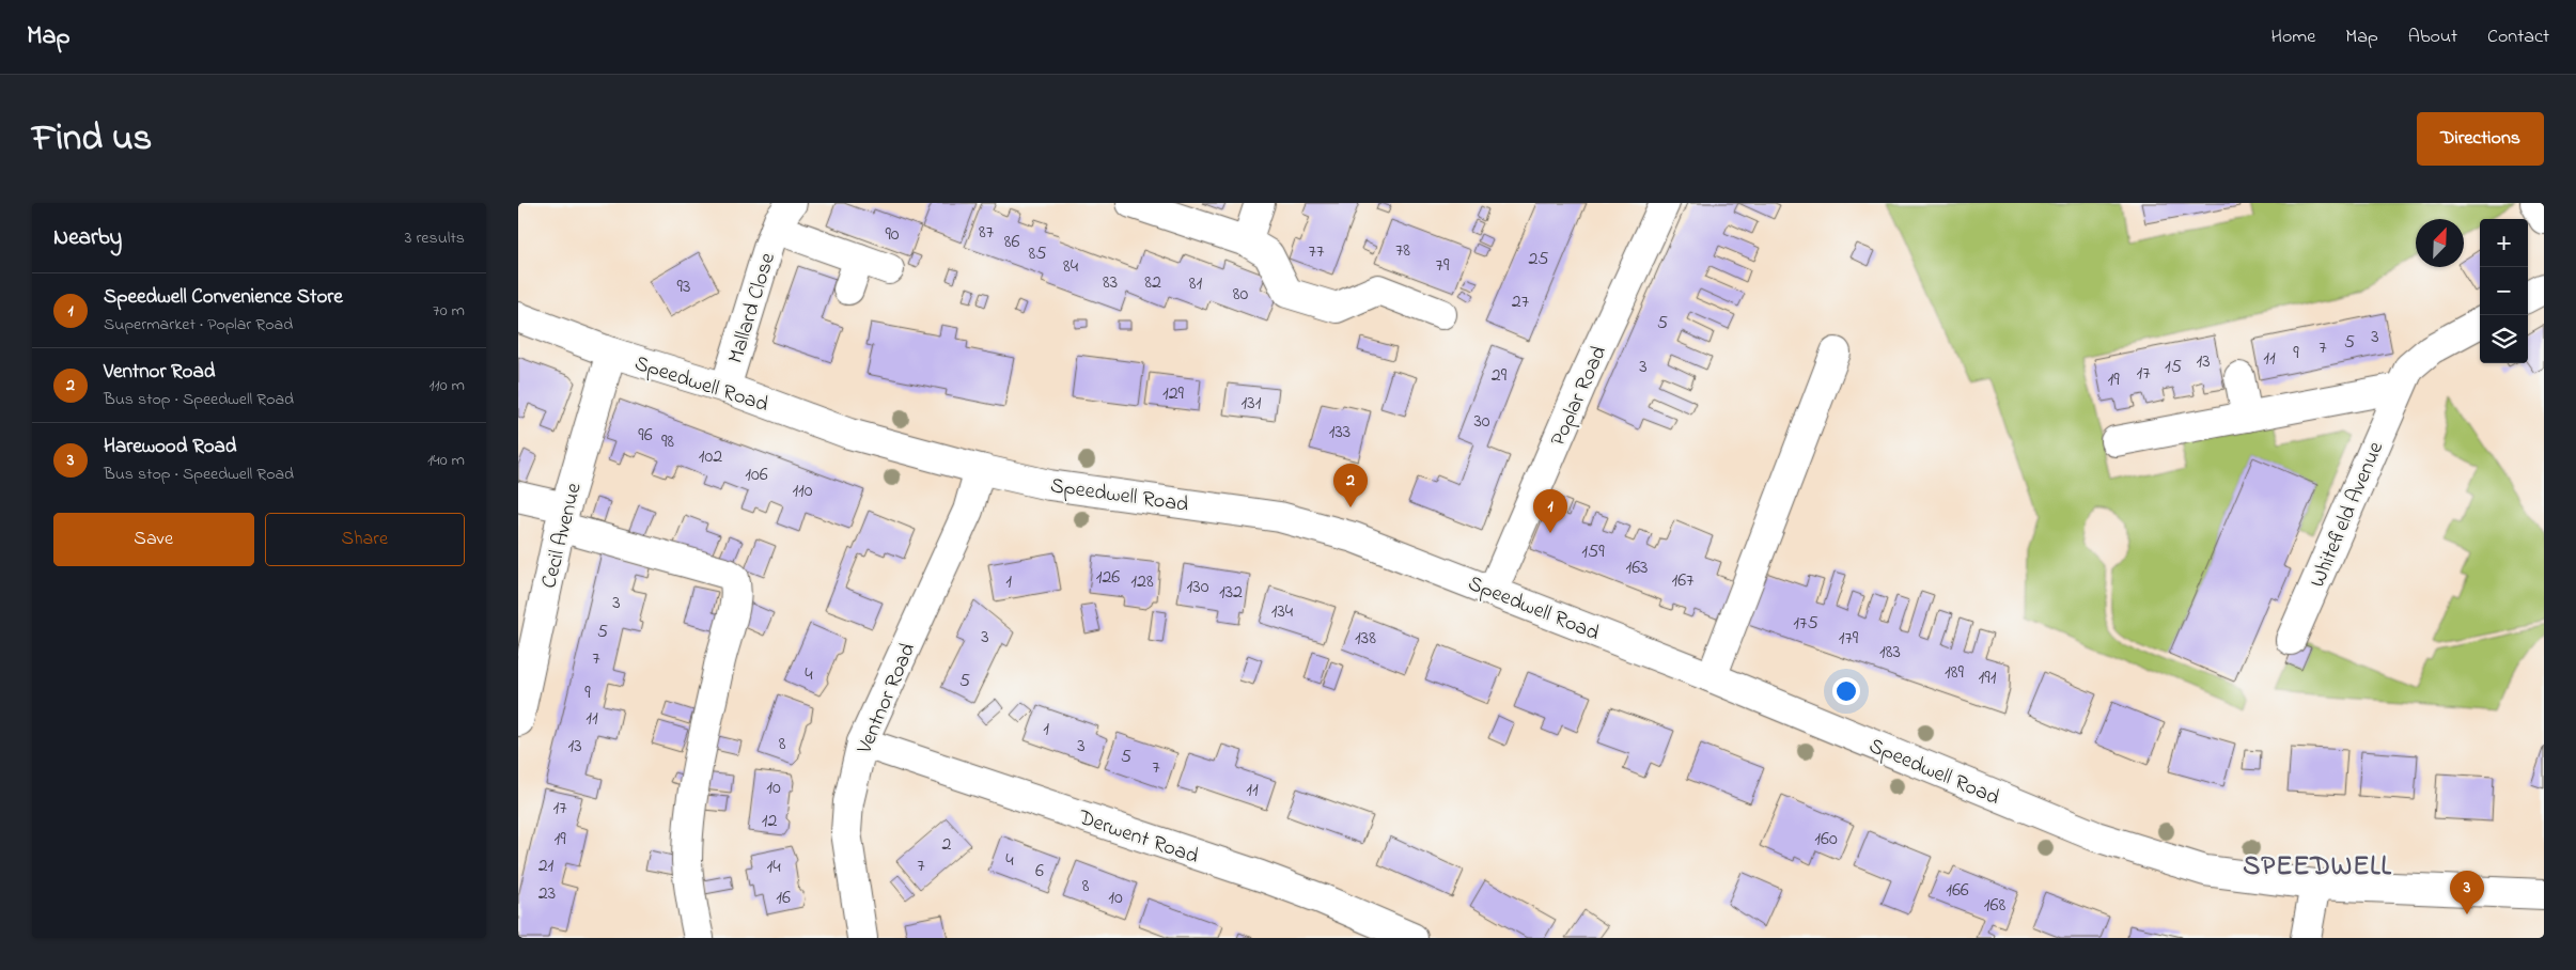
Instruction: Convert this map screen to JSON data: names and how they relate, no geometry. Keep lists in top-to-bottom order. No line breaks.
{"streets":{"street":["Mallard Close","Speedwell Road","Poplar Road","Whitefield Avenue","Cecil Avenue","Ventnor Road","Derwent Road"]},"crossings":[["Mallard Close","Speedwell Road"],["Speedwell Road","Poplar Road"],["Speedwell Road","Cecil Avenue"],["Speedwell Road","Ventnor Road"],["Ventnor Road","Derwent Road"]],"districts":["SPEEDWELL"],"house_numbers":["87","90","86","78","77","85","25","79","84","83","82","81","93","80","27","5","3","5","7","9","11","13","3","15","17","29","19","129","131","30","133","96","98","102","106","110","159","163","126","167","1","128","130","132","3","134","175","5","3","138","179","183","7","189","4","191","5","9","11","1","8","13","3","5","7","10","11","17","12","19","160","2","4","21","7","14","6","8","166","23","16","10","168"],"north":"top right","page":{"header":"Map","nav":["Home","Map","About","Contact"],"title":"Find us","buttons":["Directions",["Save","Share"]],"heading":["Nearby","3 results"],"map_buttons":["+","−"],"list":[{"mark":"1","name":"Speedwell Convenience Store","note":"Supermarket · Poplar Road","value":"70 m"},{"mark":"2","name":"Ventnor Road","note":"Bus stop · Speedwell Road","value":"110 m"},{"mark":"3","name":"Harewood Road","note":"Bus stop · Speedwell Road","value":"140 m"}],"pins":["2","1","3"]}}
